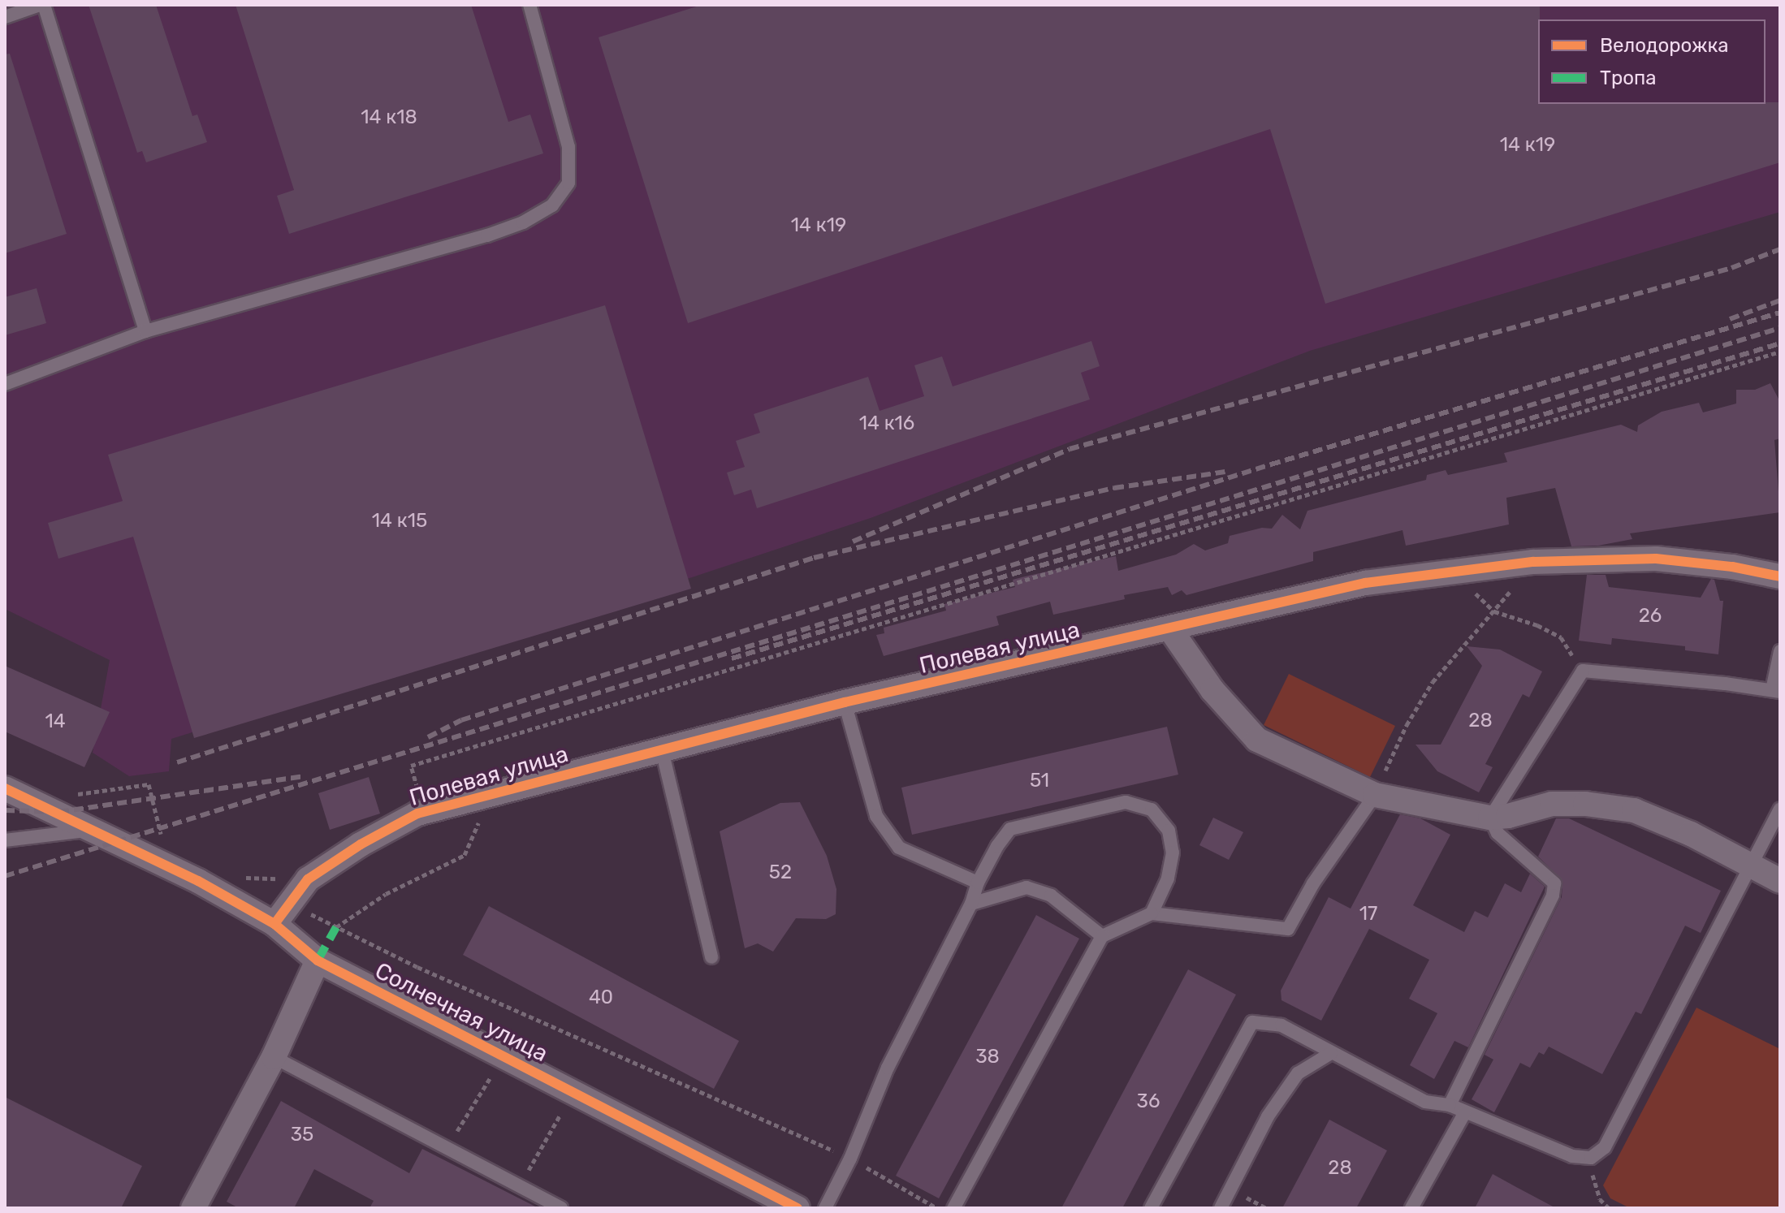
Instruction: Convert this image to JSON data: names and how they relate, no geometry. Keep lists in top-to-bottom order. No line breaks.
{"streets":{"street":["Полевая улица","Солнечная улица"]},"crossings":[["Полевая улица","Солнечная улица"]],"house_numbers":["14 к18","14 к19","14 к19","14 к16","14 к15","26","28","14","51","52","17","40","38","36","35","28"],"legend":["Велодорожка","Тропа"]}
